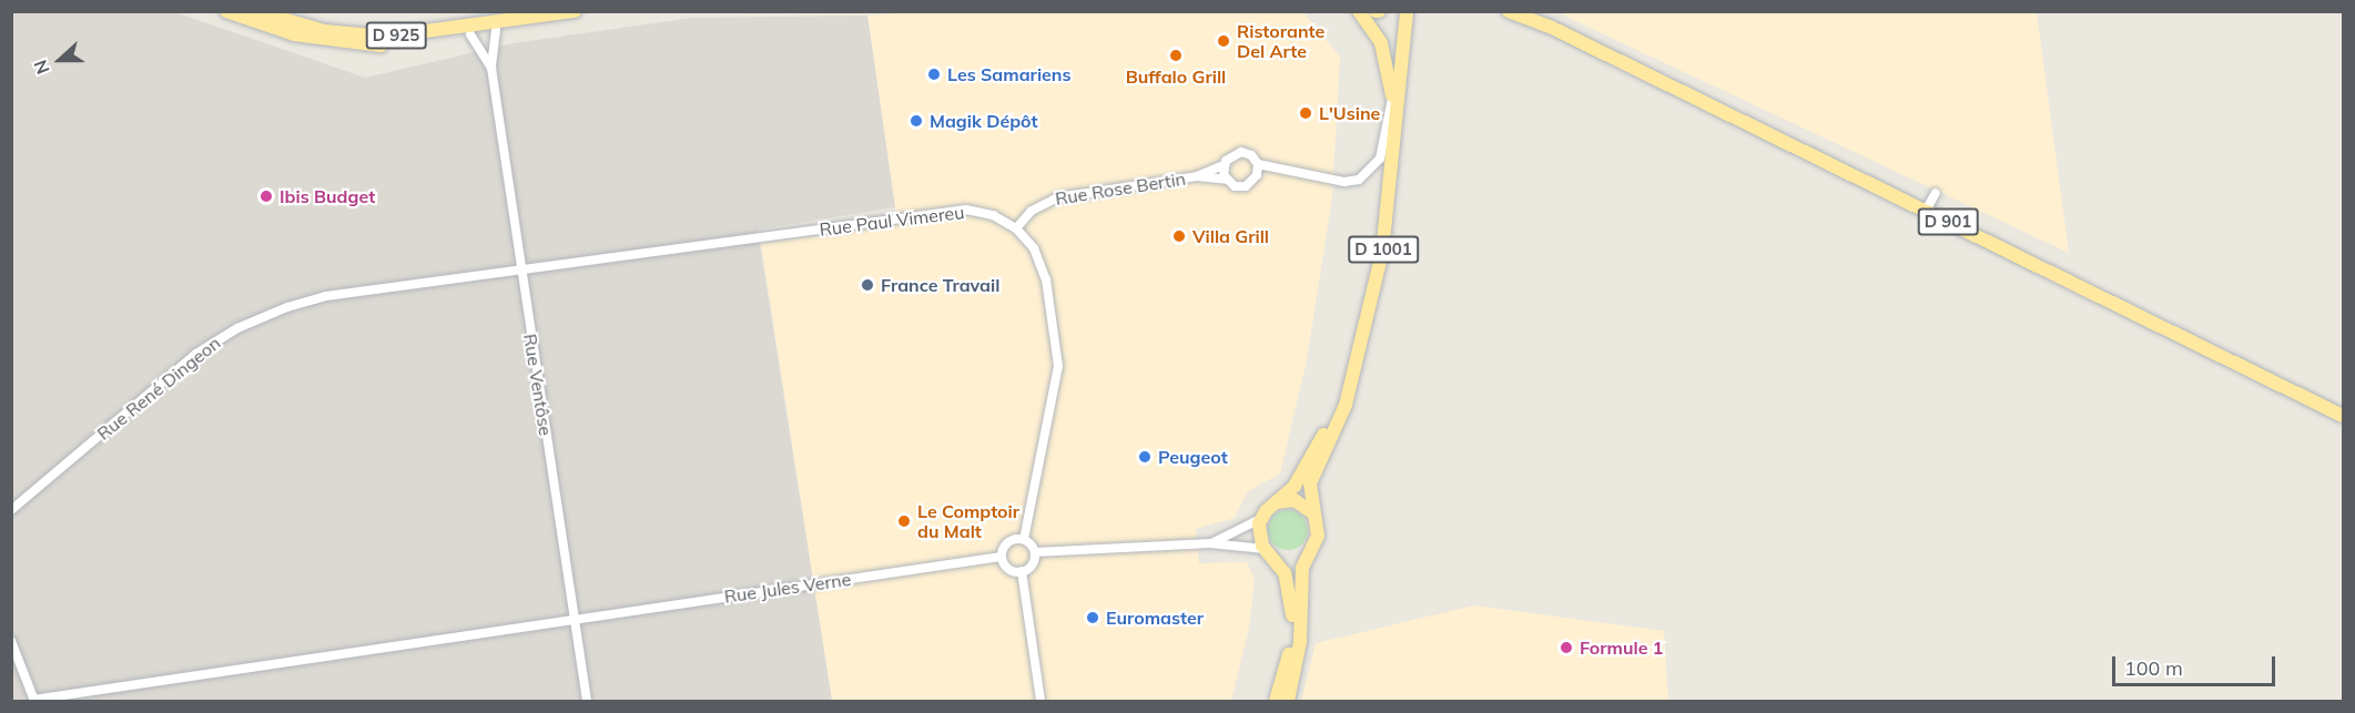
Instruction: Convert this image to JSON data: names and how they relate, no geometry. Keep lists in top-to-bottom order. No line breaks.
{"streets":{"main road":["D 925","D 901","D 1001"],"street":["Rue Rose Bertin","Rue Paul Vimereu","Rue Ventôse","Rue René Dingeon","Rue Jules Verne"]},"crossings":[["D 925","Rue Ventôse"],["Rue Rose Bertin","Rue Paul Vimereu"],["Rue Paul Vimereu","Rue Ventôse"],["Rue Paul Vimereu","Rue René Dingeon"],["Rue Paul Vimereu","Rue Jules Verne"],["Rue Ventôse","Rue René Dingeon"],["Rue Ventôse","Rue Jules Verne"]],"places":["Ristorante Del Arte","Buffalo Grill","Les Samariens","L'Usine","Magik Dépôt","Ibis Budget","Villa Grill","France Travail","Peugeot","Le Comptoir du Malt","Euromaster","Formule 1"],"scale_bar":"100 m","north":"left"}
